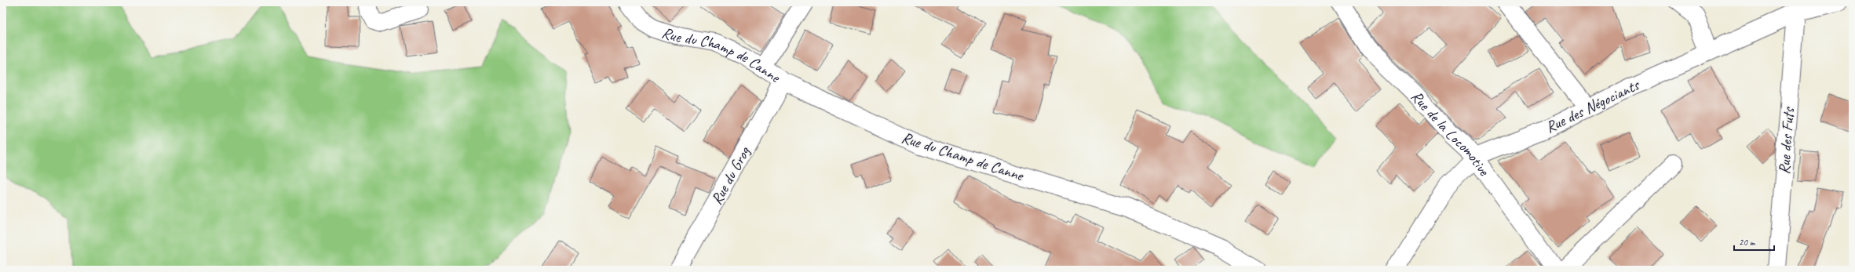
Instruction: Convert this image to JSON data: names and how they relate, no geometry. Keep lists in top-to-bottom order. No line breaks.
{"streets":{"street":["Rue du Champ de Canne","Rue des Négociants","Rue de la Locomotive","Rue des Futs","Rue du Grog"]},"crossings":[["Rue du Champ de Canne","Rue du Grog"],["Rue des Négociants","Rue de la Locomotive"],["Rue des Négociants","Rue des Futs"]],"scale_bar":"20 m"}
